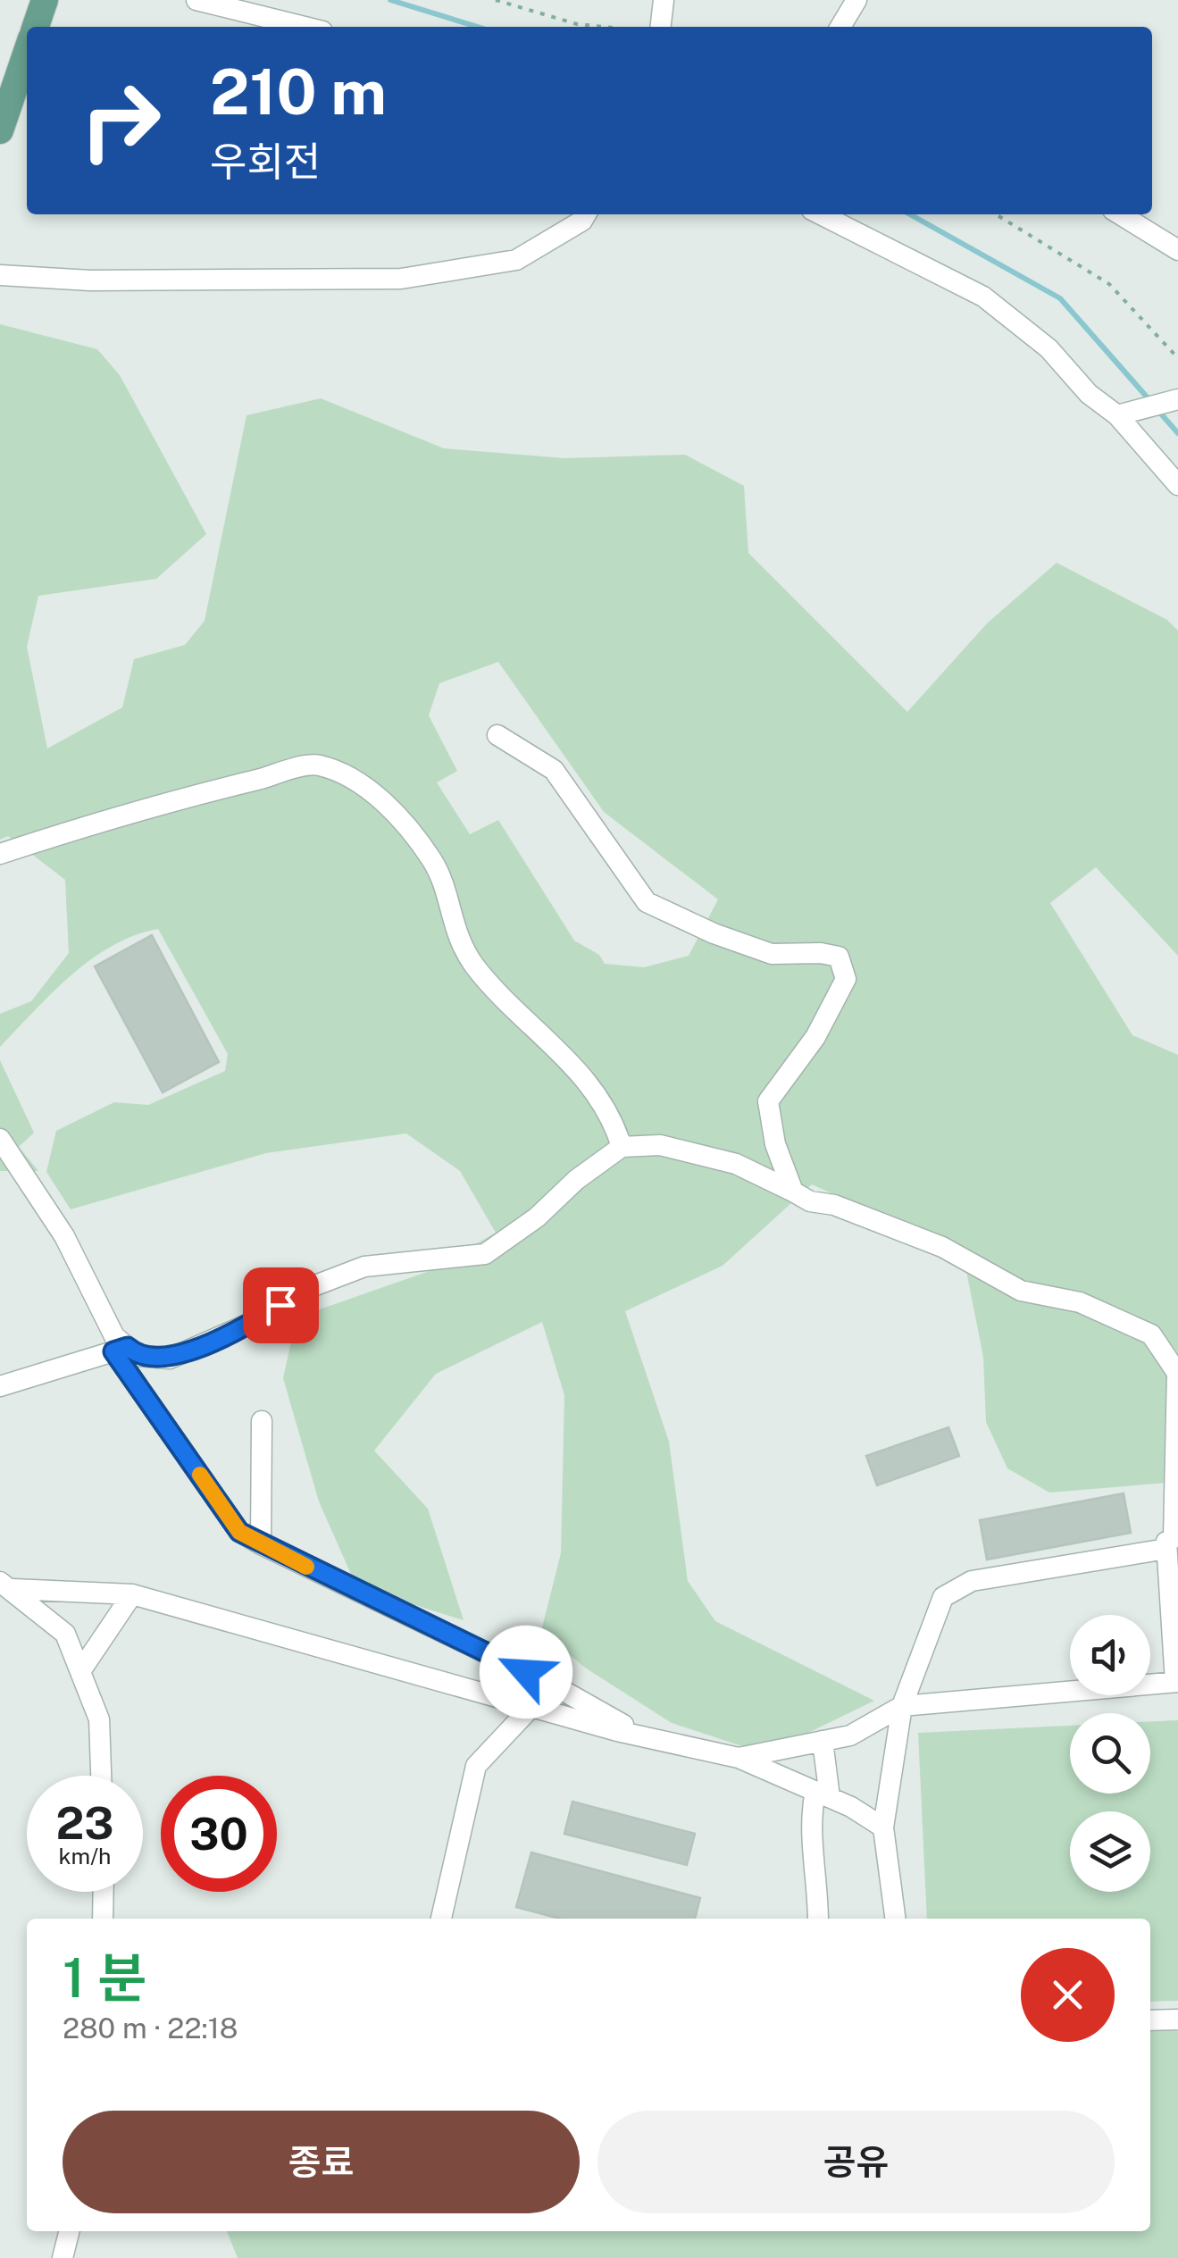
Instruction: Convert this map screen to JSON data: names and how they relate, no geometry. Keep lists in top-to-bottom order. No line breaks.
{"page":{"turn":["210 m","우회전"],"speed":"23 km/h","limit":"30","heading":["1 분","280 m · 22:18"],"buttons":["종료","공유"]}}
